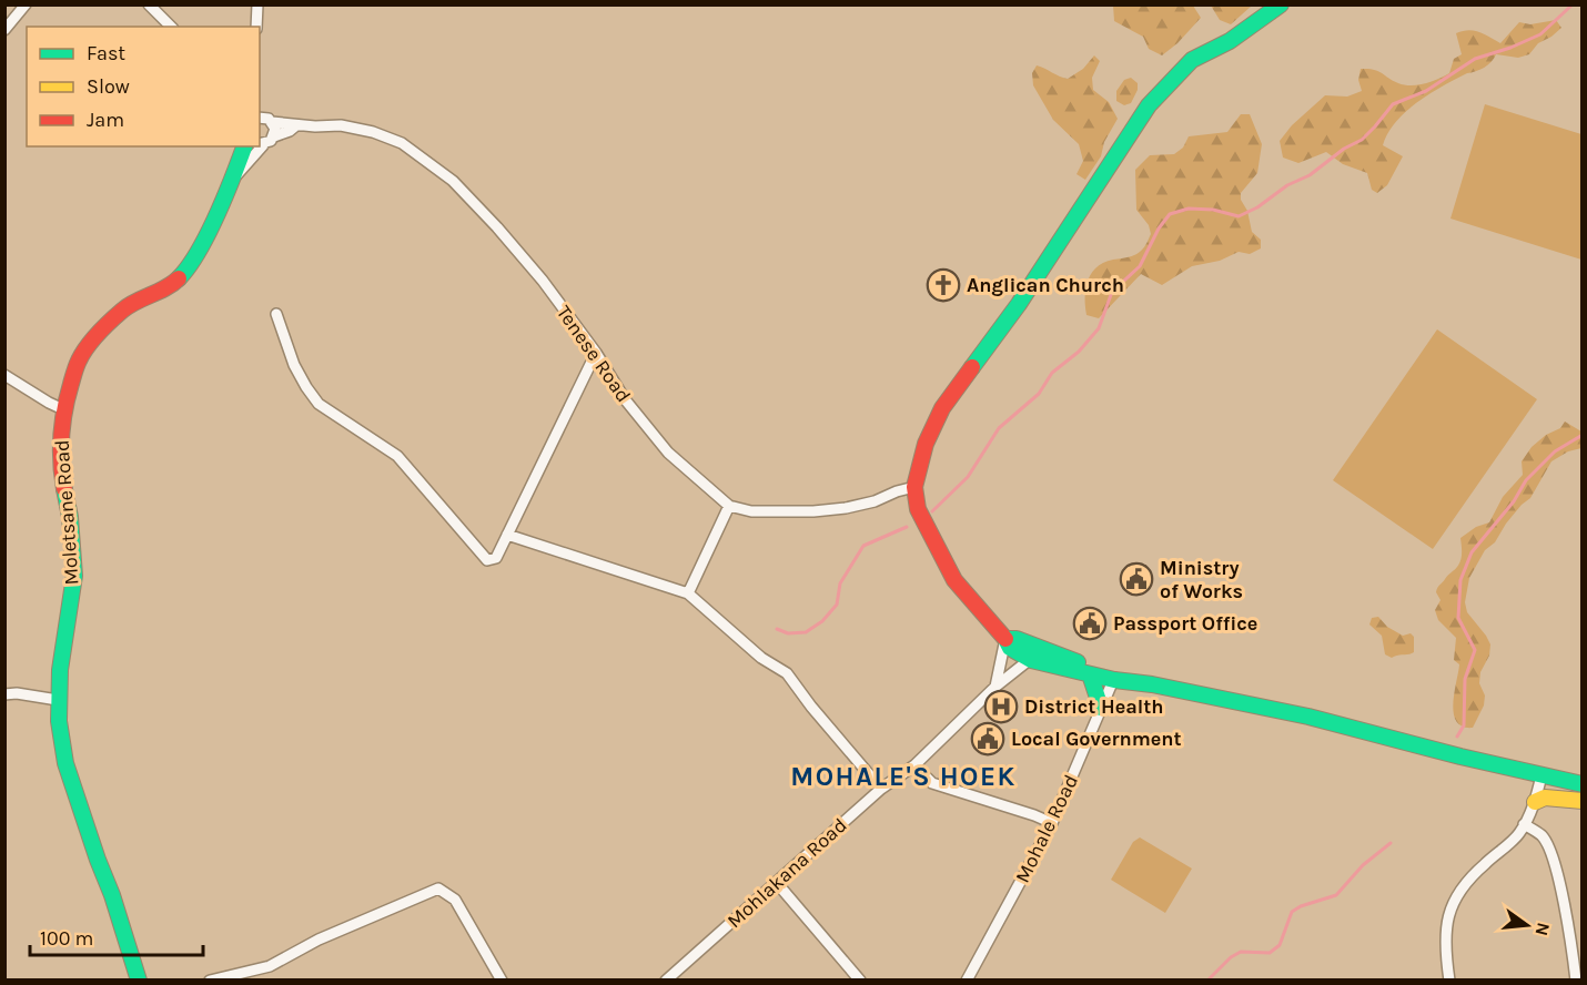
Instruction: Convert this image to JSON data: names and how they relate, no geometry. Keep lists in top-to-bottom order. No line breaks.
{"streets":{"main road":["Moletsane Road"],"street":["Tenese Road","Mohale Road","Mohlakana Road"]},"crossings":[["Tenese Road","Moletsane Road"]],"districts":["MOHALE'S HOEK"],"places":{"church":["Anglican Church"],"public building":["Ministry of Works","Passport Office","Local Government"],"hospital":["District Health"]},"legend":["Fast","Slow","Jam"],"scale_bar":"100 m","north":"right"}
